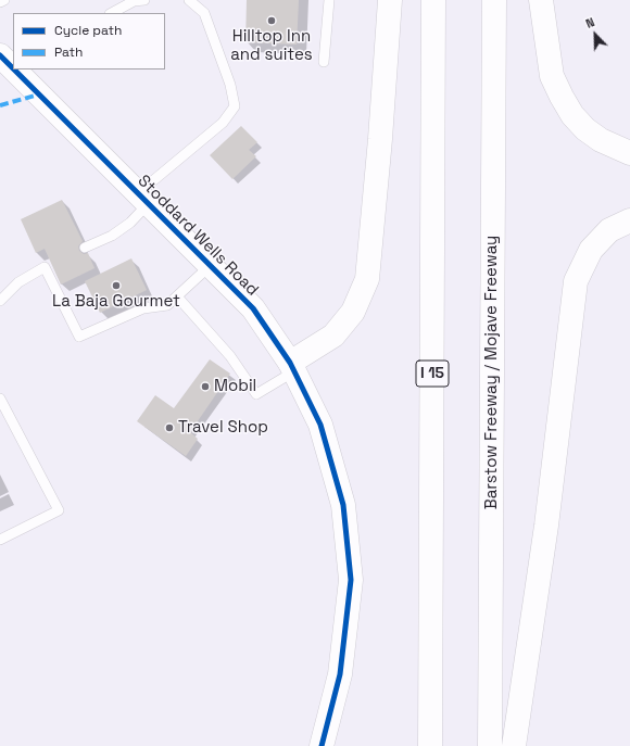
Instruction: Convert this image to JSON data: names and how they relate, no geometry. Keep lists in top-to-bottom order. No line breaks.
{"streets":{"main road":["Stoddard Wells Road","Barstow Freeway / Mojave Freeway","I 15"]},"places":["Hilltop Inn and suites","La Baja Gourmet","Mobil","Travel Shop"],"legend":["Cycle path","Path"],"north":"top left"}
